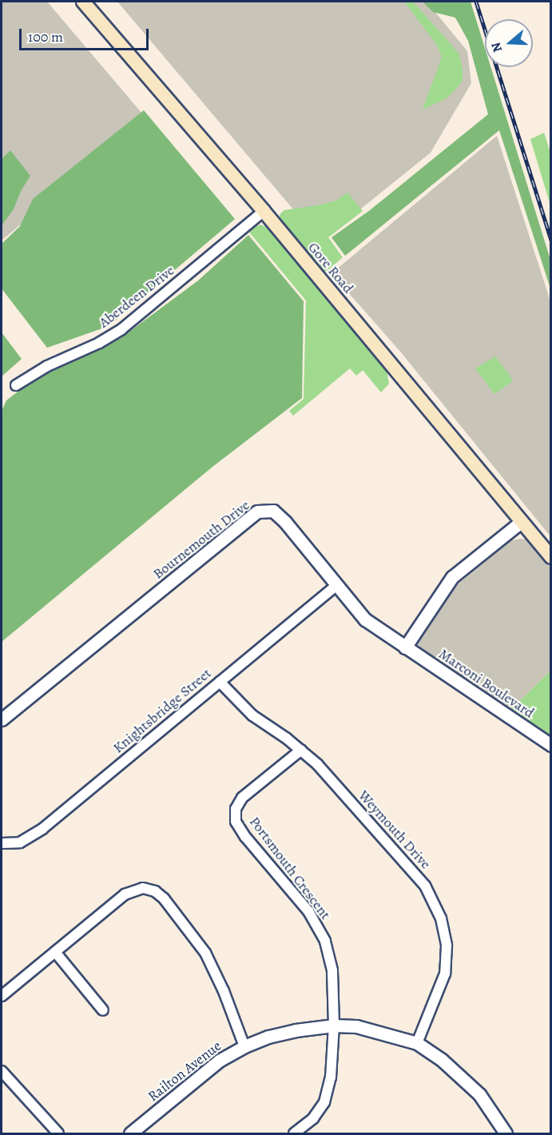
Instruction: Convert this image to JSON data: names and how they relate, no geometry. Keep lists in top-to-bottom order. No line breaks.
{"streets":{"main road":["Gore Road"],"street":["Aberdeen Drive","Bournemouth Drive","Marconi Boulevard","Knightsbridge Street","Weymouth Drive","Portsmouth Crescent","Railton Avenue"]},"crossings":[["Gore Road","Aberdeen Drive"],["Bournemouth Drive","Marconi Boulevard"],["Bournemouth Drive","Knightsbridge Street"],["Knightsbridge Street","Weymouth Drive"],["Weymouth Drive","Portsmouth Crescent"],["Weymouth Drive","Railton Avenue"],["Portsmouth Crescent","Railton Avenue"]],"scale_bar":"100 m","north":"left"}
